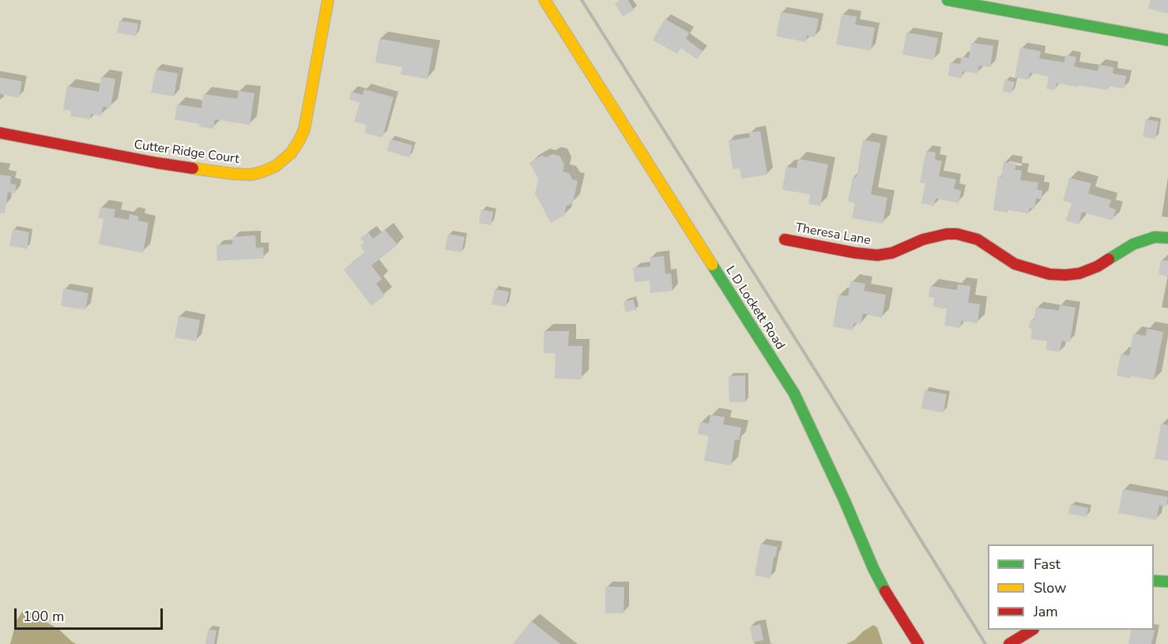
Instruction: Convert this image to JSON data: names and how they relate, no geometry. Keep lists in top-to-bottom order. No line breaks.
{"streets":{"street":["Cutter Ridge Court","Theresa Lane","L D Lockett Road"]},"legend":["Fast","Slow","Jam"],"scale_bar":"100 m"}
